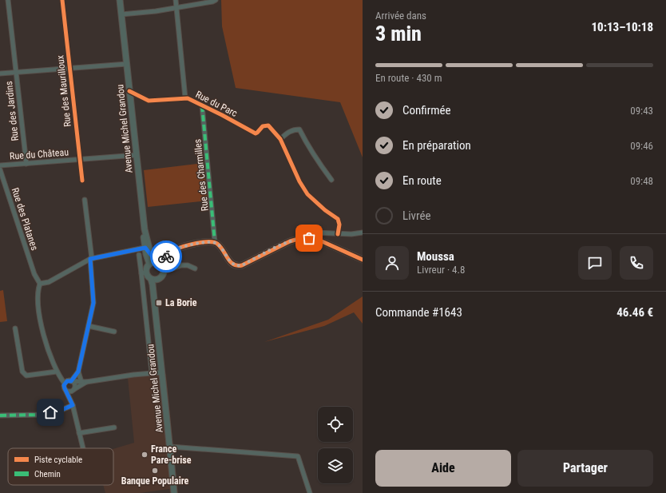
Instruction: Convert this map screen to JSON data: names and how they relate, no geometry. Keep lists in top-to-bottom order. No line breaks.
{"streets":{"main road":["Avenue Michel Grandou"],"street":["Rue des Maurilloux","Rue du Parc","Rue des Jardins","Rue du Château","Rue des Charmilles","Rue des Platanes"]},"crossings":[["Rue des Maurilloux","Rue du Château"],["Rue du Parc","Avenue Michel Grandou"],["Rue du Parc","Rue des Charmilles"],["Rue des Jardins","Rue du Château"],["Avenue Michel Grandou","Rue du Château"]],"places":{"transit":["La Borie"],"other":["France Pare-brise","Banque Populaire"]},"legend":["Piste cyclable","Chemin"],"page":{"heading":["3 min","Arrivée dans","10:13–10:18"],"panel":["Moussa","Livreur · 4.8","Commande #1643","46.46 €"],"bar":"En route · 430 m","list":[["Confirmée","09:43"],["En préparation","09:46"],["En route","09:48"],"Livrée"],"buttons":["Aide","Partager"]}}
